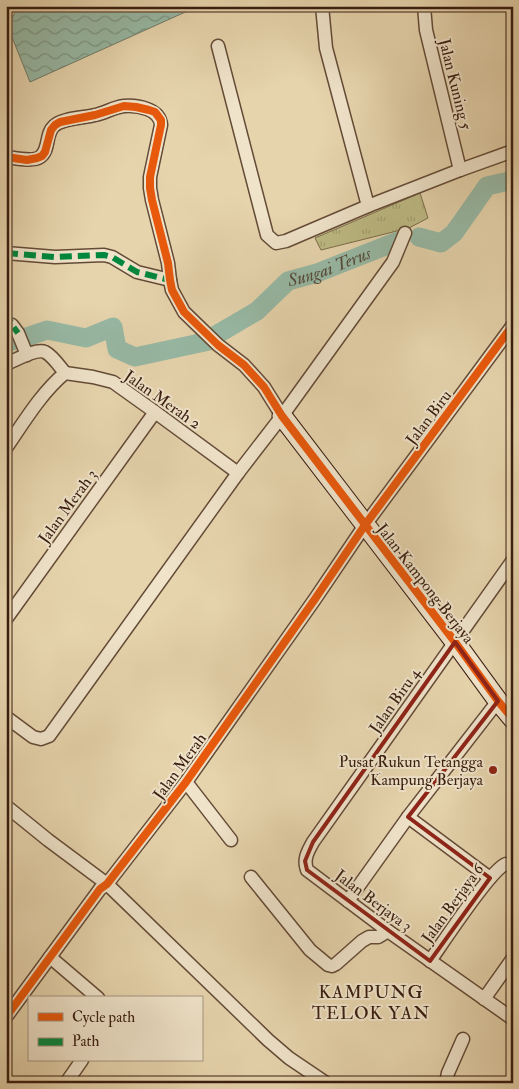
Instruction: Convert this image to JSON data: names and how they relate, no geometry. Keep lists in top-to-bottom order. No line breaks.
{"streets":{"street":["Jalan Kuning 5","Jalan Merah 2","Jalan Biru","Jalan Merah 3","Jalan Kampong Berjaya","Jalan Biru 4","Jalan Merah","Jalan Berjaya 3","Jalan Berjaya 6"]},"crossings":[["Jalan Merah 2","Jalan Merah 3"],["Jalan Biru","Jalan Kampong Berjaya"],["Jalan Biru","Jalan Merah"],["Jalan Kampong Berjaya","Jalan Biru 4"],["Jalan Kampong Berjaya","Jalan Merah"],["Jalan Biru 4","Jalan Berjaya 3"],["Jalan Berjaya 3","Jalan Berjaya 6"]],"districts":["KAMPUNG TELOK YAN"],"water":["Sungai Terus"],"places":["Pusat Rukun Tetangga Kampung Berjaya"],"legend":["Cycle path","Path"]}
